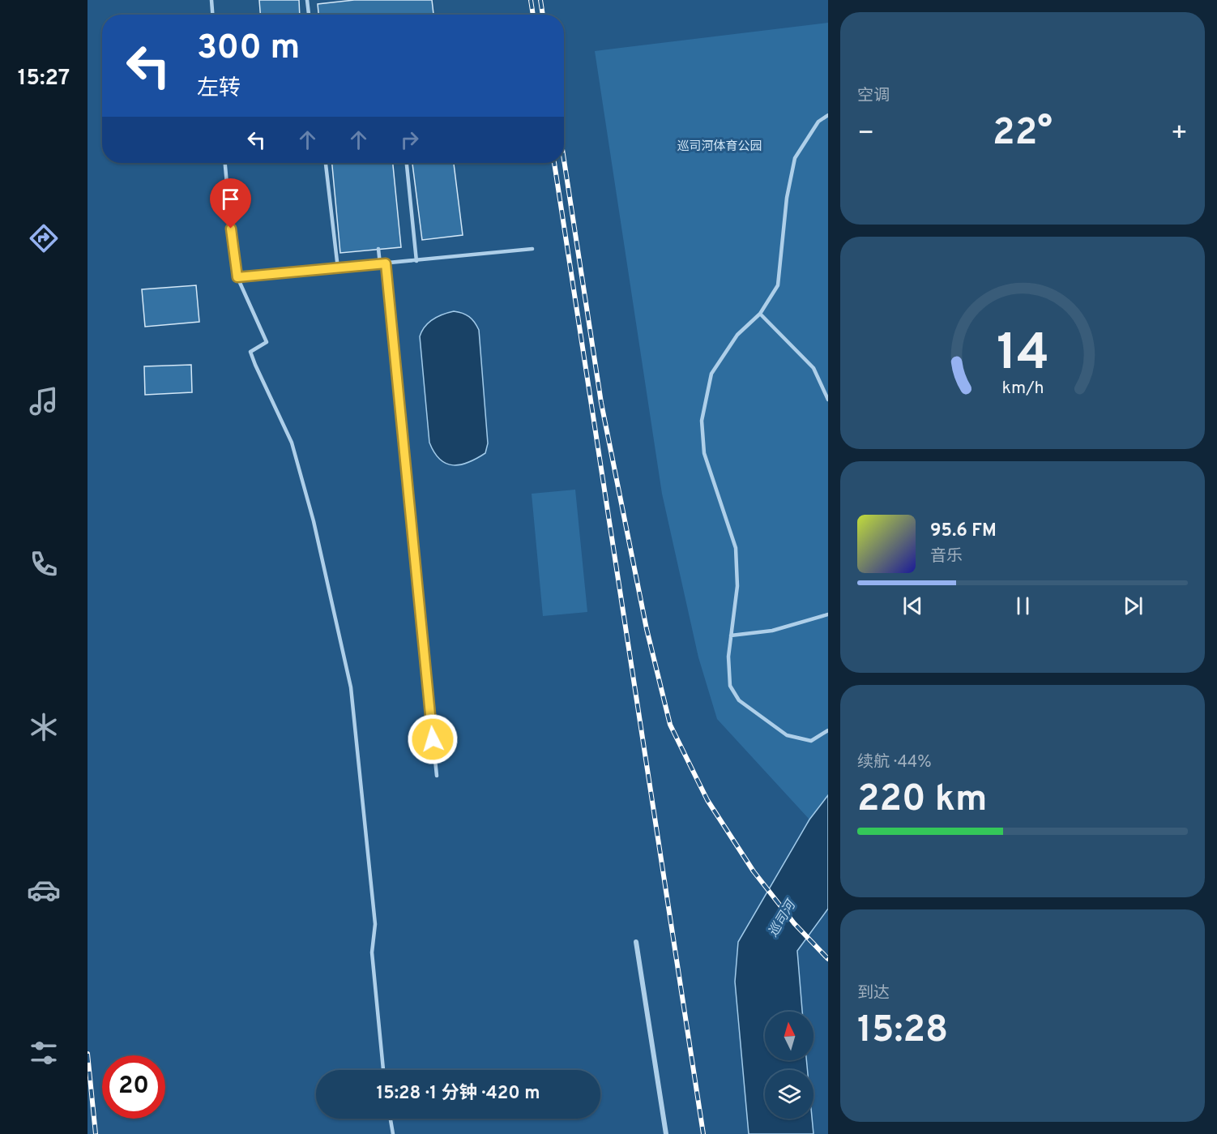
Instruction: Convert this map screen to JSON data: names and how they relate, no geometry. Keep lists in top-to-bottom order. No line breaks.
{"water":["巡司河"],"parks":["巡司河体育公园"],"north":"top","page":{"tabs":"15:27","tile":["空调",["续航 · 44%","220 km"],["到达","15:28"]],"turn":["300 m","左转"],"heat":["−","22°","+"],"song":["95.6 FM","音乐"],"limit":"20","trip":"15:28 · 1 分钟 · 420 m","gauge":["14","km/h"]}}
